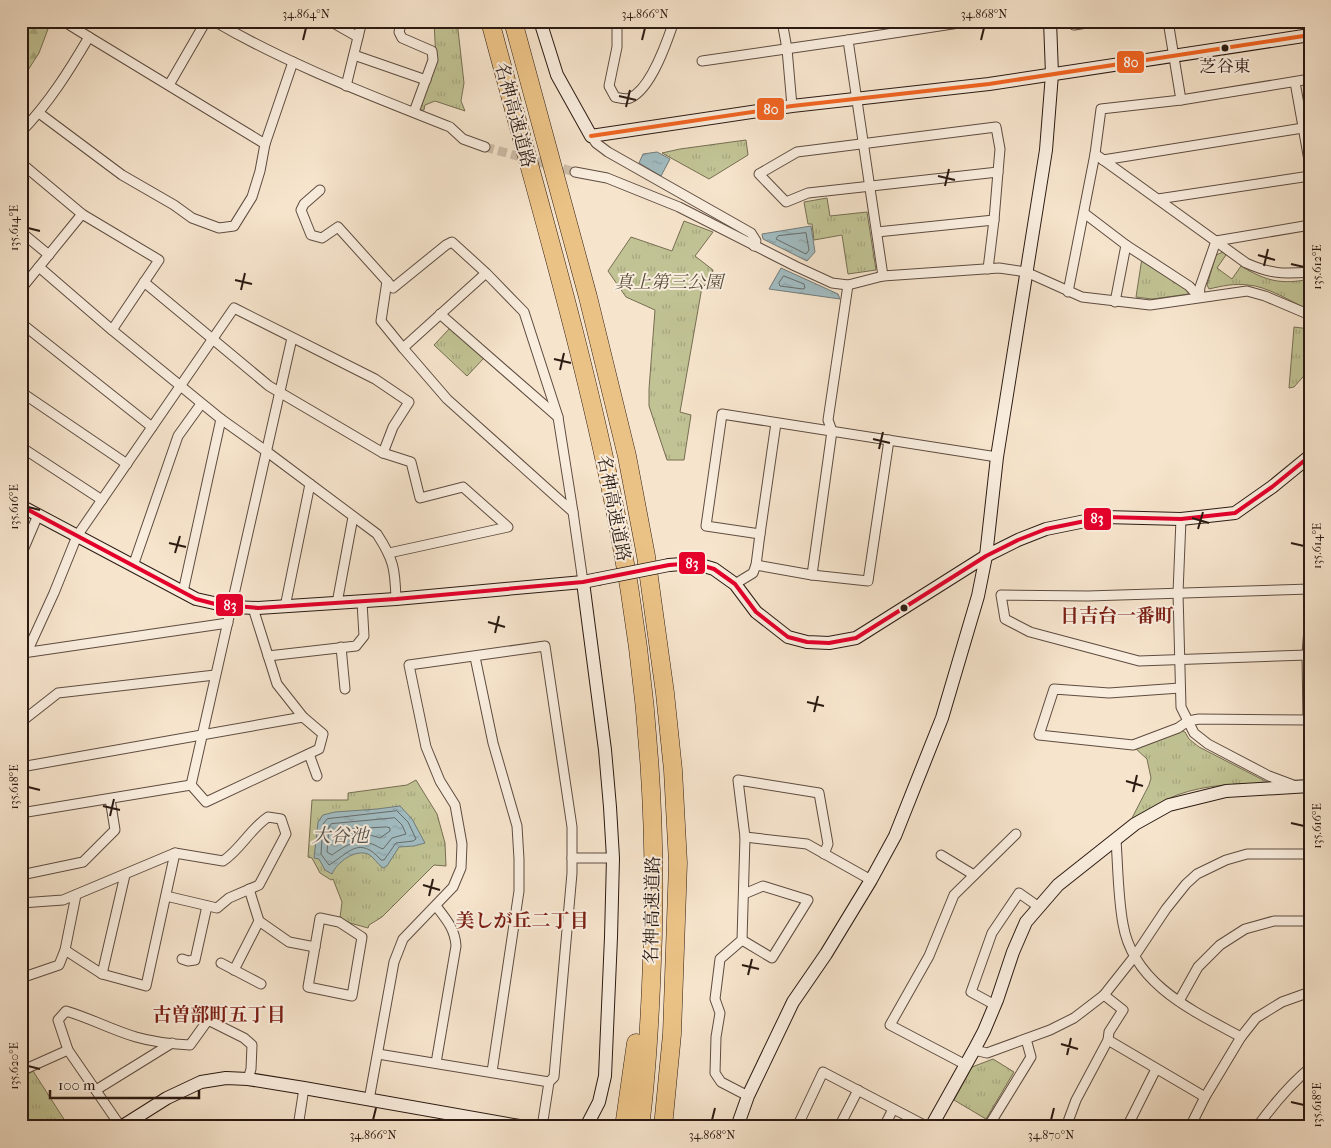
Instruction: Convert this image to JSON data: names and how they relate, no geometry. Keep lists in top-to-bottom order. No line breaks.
{"streets":{"highway":["名神高速道路"]},"districts":["日吉台一番町","美しが丘二丁目","古曽部町五丁目"],"water":["大谷池"],"parks":["真上第三公園"],"places":["芝谷東"],"lines":["transit line 80","transit line 83"],"scale_bar":"100 m","coordinates":["34.864°N","34.866°N","34.868°N","135.614°E","135.612°E","135.616°E","135.618°E","135.620°E","34.870°N"]}
